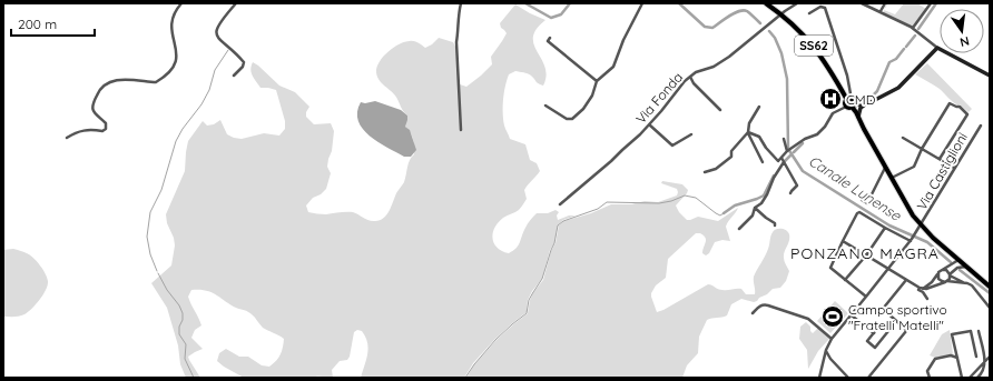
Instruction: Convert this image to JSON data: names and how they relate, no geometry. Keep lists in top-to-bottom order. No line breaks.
{"streets":{"main road":["SS62"],"street":["Via Fonda","Via Castiglioni"]},"crossings":[["SS62","Via Fonda"],["SS62","Via Castiglioni"]],"districts":["PONZANO MAGRA"],"water":["Canale Lunense"],"places":{"hospital":["CMD"],"sports":["Campo sportivo \"Fratelli Matelli\""]},"scale_bar":"200 m","north":"bottom"}
